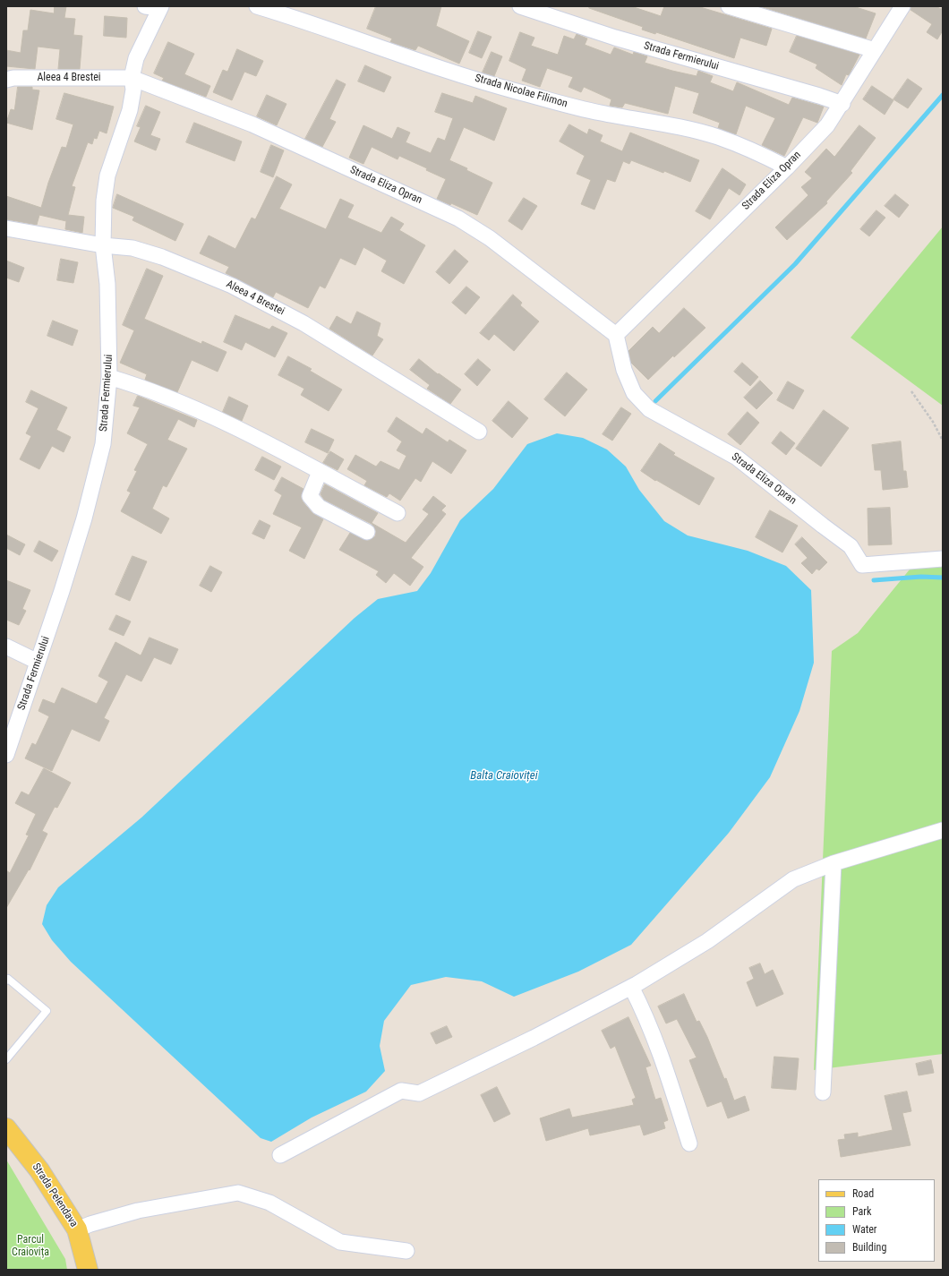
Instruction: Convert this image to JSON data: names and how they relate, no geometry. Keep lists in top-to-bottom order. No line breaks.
{"streets":{"main road":["Strada Pelendava"],"street":["Strada Fermierului","Aleea 4 Brestei","Strada Nicolae Filimon","Strada Eliza Opran"]},"crossings":[["Strada Fermierului","Aleea 4 Brestei"],["Strada Fermierului","Strada Eliza Opran"],["Aleea 4 Brestei","Strada Eliza Opran"],["Strada Nicolae Filimon","Strada Eliza Opran"]],"water":["Balta Craioviței"],"parks":["Parcul Craiovița"],"legend":["Road","Park","Water","Building"]}
